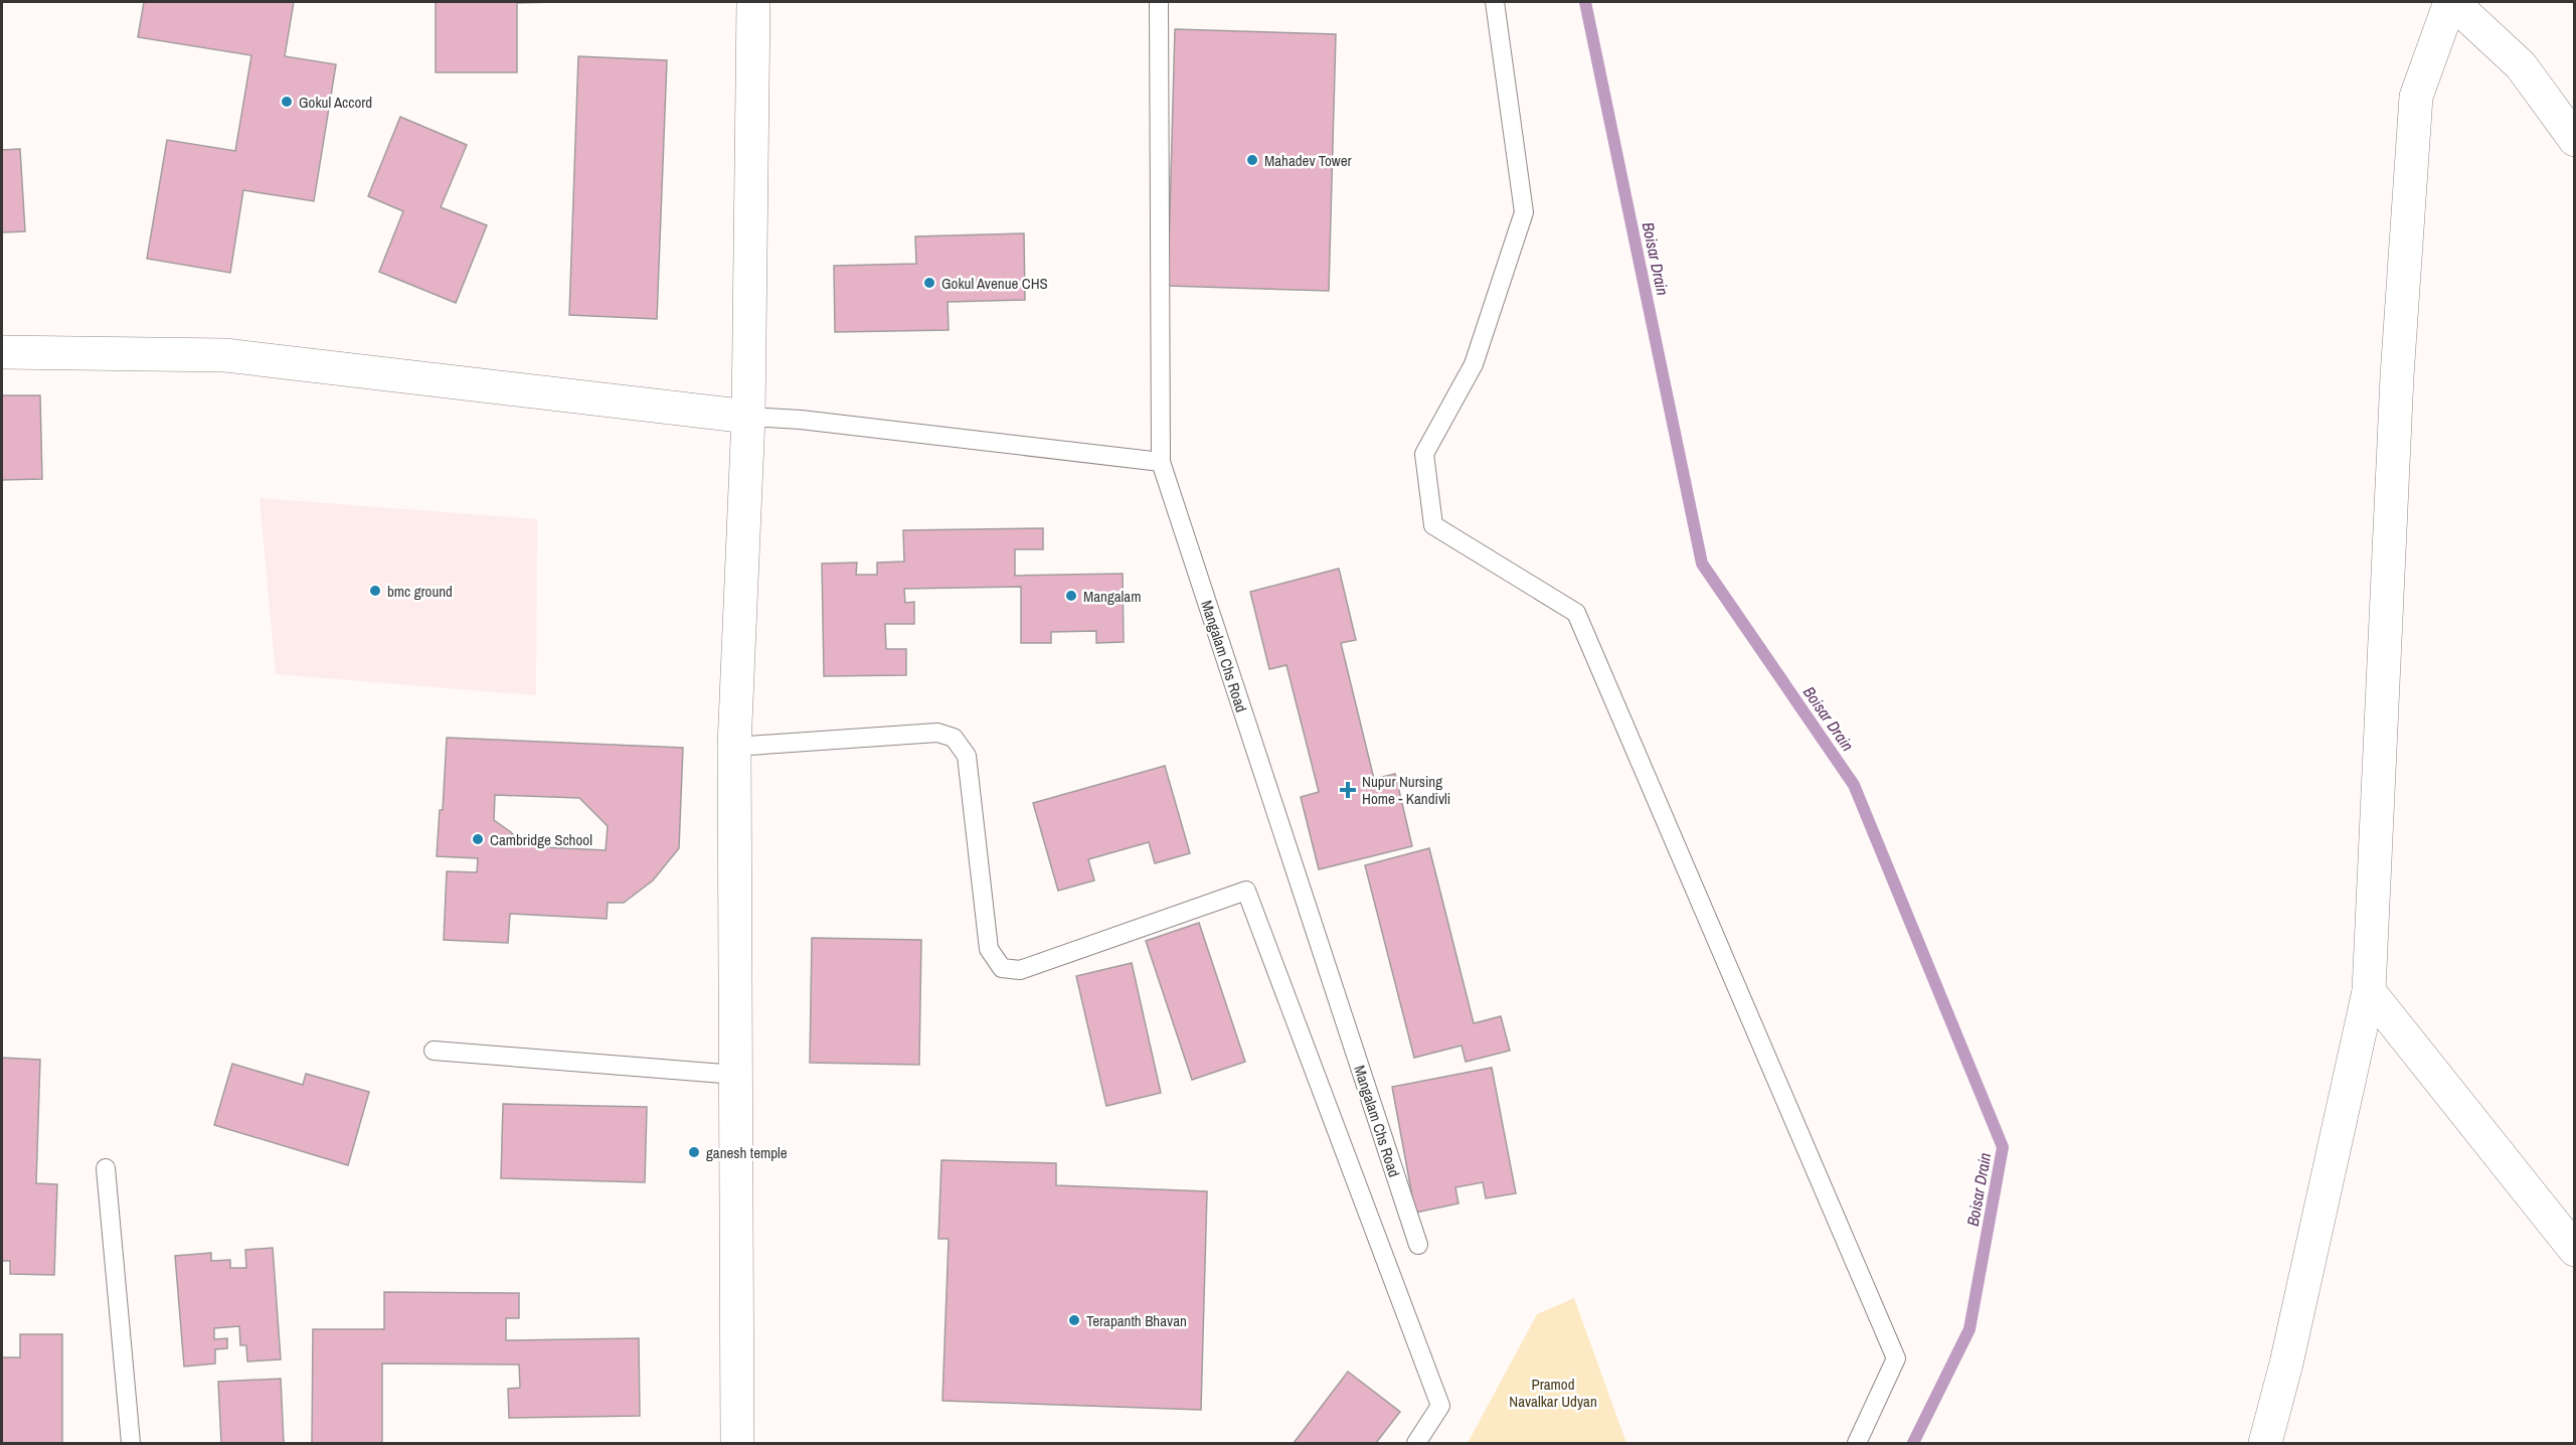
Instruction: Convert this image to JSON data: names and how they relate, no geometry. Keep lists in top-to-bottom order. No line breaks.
{"streets":{"lane":["Mangalam Chs Road"]},"water":["Boisar Drain"],"parks":["Pramod Navalkar Udyan"],"places":{"other":["Gokul Accord","Mahadev Tower","Gokul Avenue CHS","bmc ground","Mangalam","Cambridge School","ganesh temple","Terapanth Bhavan"],"health":["Nupur Nursing Home - Kandivli"]}}
